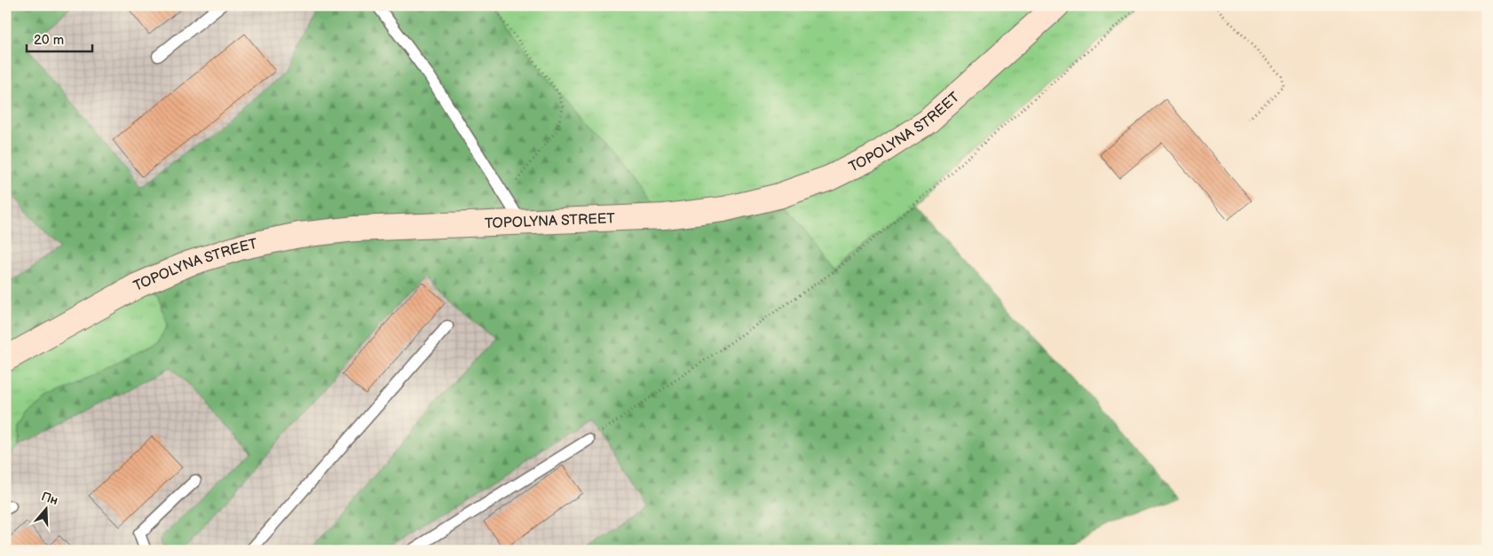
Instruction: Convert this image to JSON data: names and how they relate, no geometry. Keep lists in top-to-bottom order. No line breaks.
{"streets":{"main road":["TOPOLYNA STREET"]},"scale_bar":"20 m","north":"top"}
